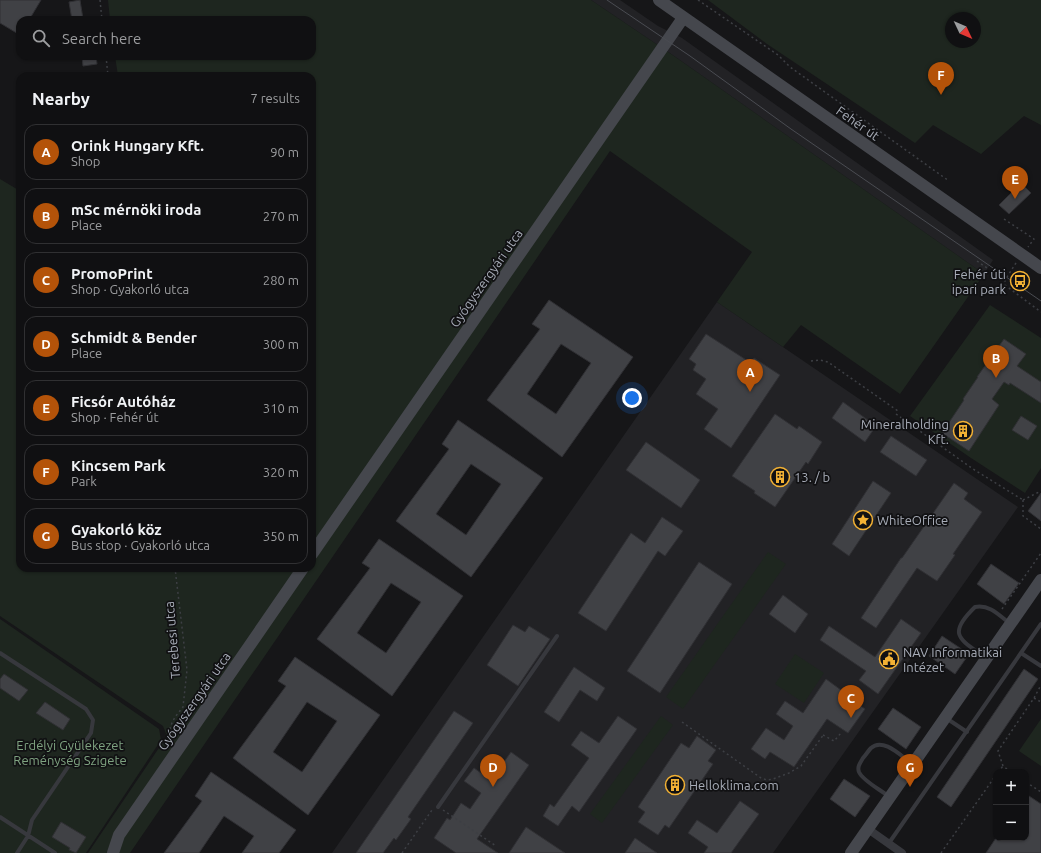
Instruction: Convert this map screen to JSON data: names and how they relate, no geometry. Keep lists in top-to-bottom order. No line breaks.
{"streets":{"street":["Fehér út","Gyógyszergyári utca"],"path":["Terebesi utca"]},"crossings":[["Fehér út","Gyógyszergyári utca"],["Gyógyszergyári utca","Terebesi utca"]],"parks":["Erdélyi Gyülekezet Reménység Szigete"],"places":{"bus stop":["Fehér úti ipari park"],"building":["Mineralholding Kft.","13. / b","Helloklima.com"],"place":["WhiteOffice"],"public building":["NAV Informatikai Intézet"]},"north":"bottom right","page":{"search":"Search here","pins":["F","E","B","A","C","D","G"],"heading":["Nearby","7 results"],"list":[{"mark":"A","name":"Orink Hungary Kft.","note":"Shop","value":"90 m"},{"mark":"B","name":"mSc mérnöki iroda","note":"Place","value":"270 m"},{"mark":"C","name":"PromoPrint","note":"Shop · Gyakorló utca","value":"280 m"},{"mark":"D","name":"Schmidt & Bender","note":"Place","value":"300 m"},{"mark":"E","name":"Ficsór Autóház","note":"Shop · Fehér út","value":"310 m"},{"mark":"F","name":"Kincsem Park","note":"Park","value":"320 m"},{"mark":"G","name":"Gyakorló köz","note":"Bus stop · Gyakorló utca","value":"350 m"}],"map_buttons":["+","−"]}}
